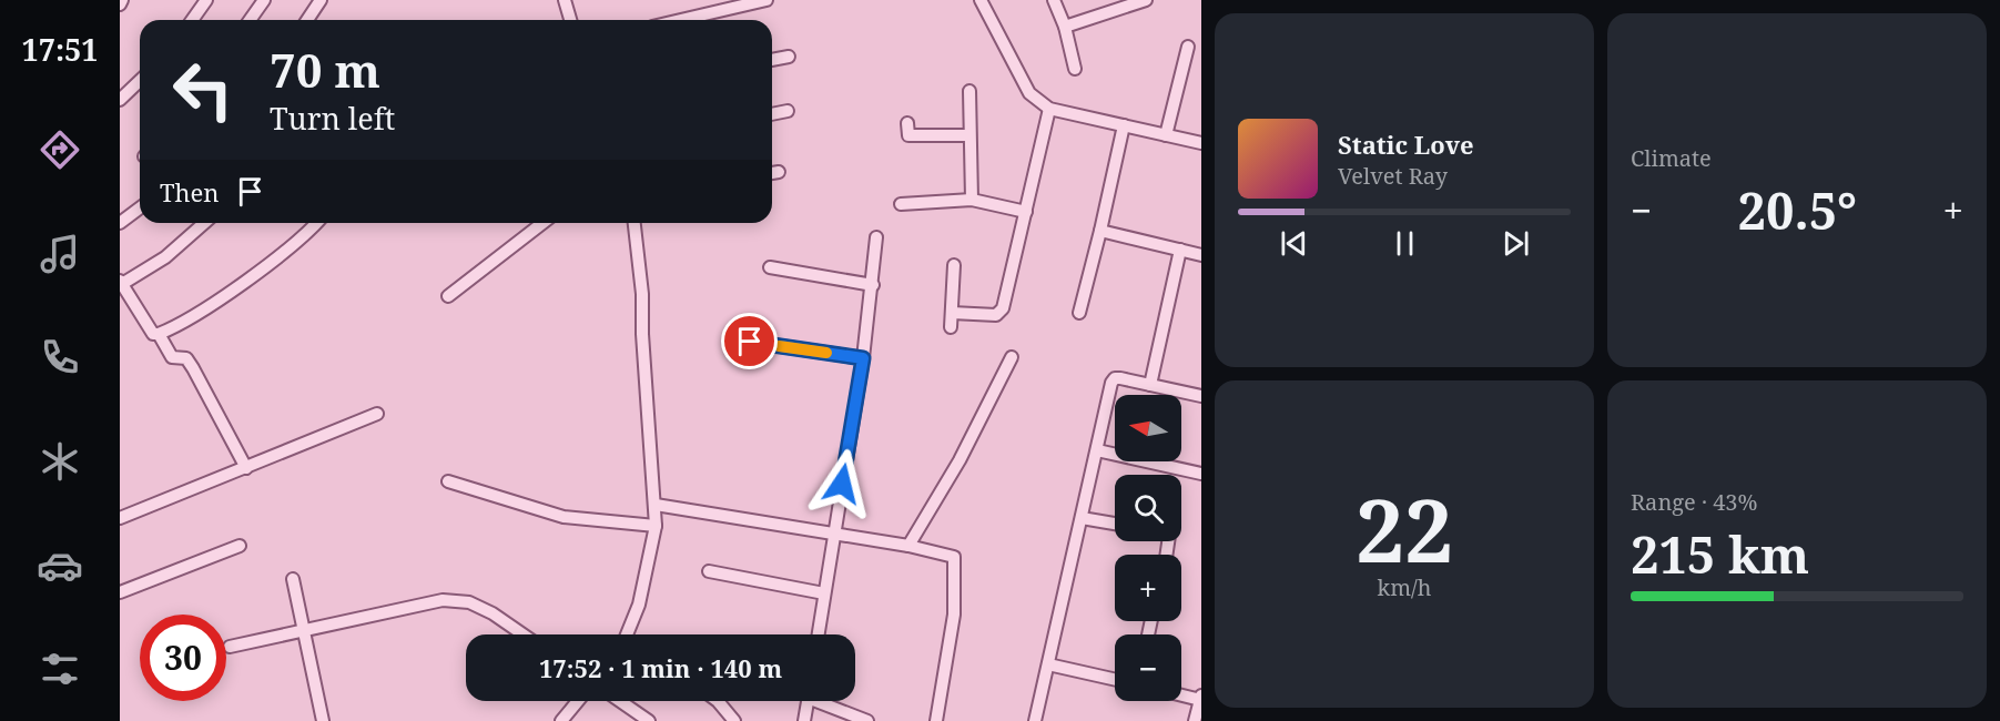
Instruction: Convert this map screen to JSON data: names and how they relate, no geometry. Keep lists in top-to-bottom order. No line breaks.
{"north":"left","page":{"tabs":"17:51","tile":["Climate",["22","km/h"],["Range · 43%","215 km"]],"turn":["70 m","Turn left"],"song":["Static Love","Velvet Ray"],"then":"Then","heat":["−","20.5°","+"],"map_buttons":["+","−"],"limit":"30","trip":"17:52 · 1 min · 140 m"}}
